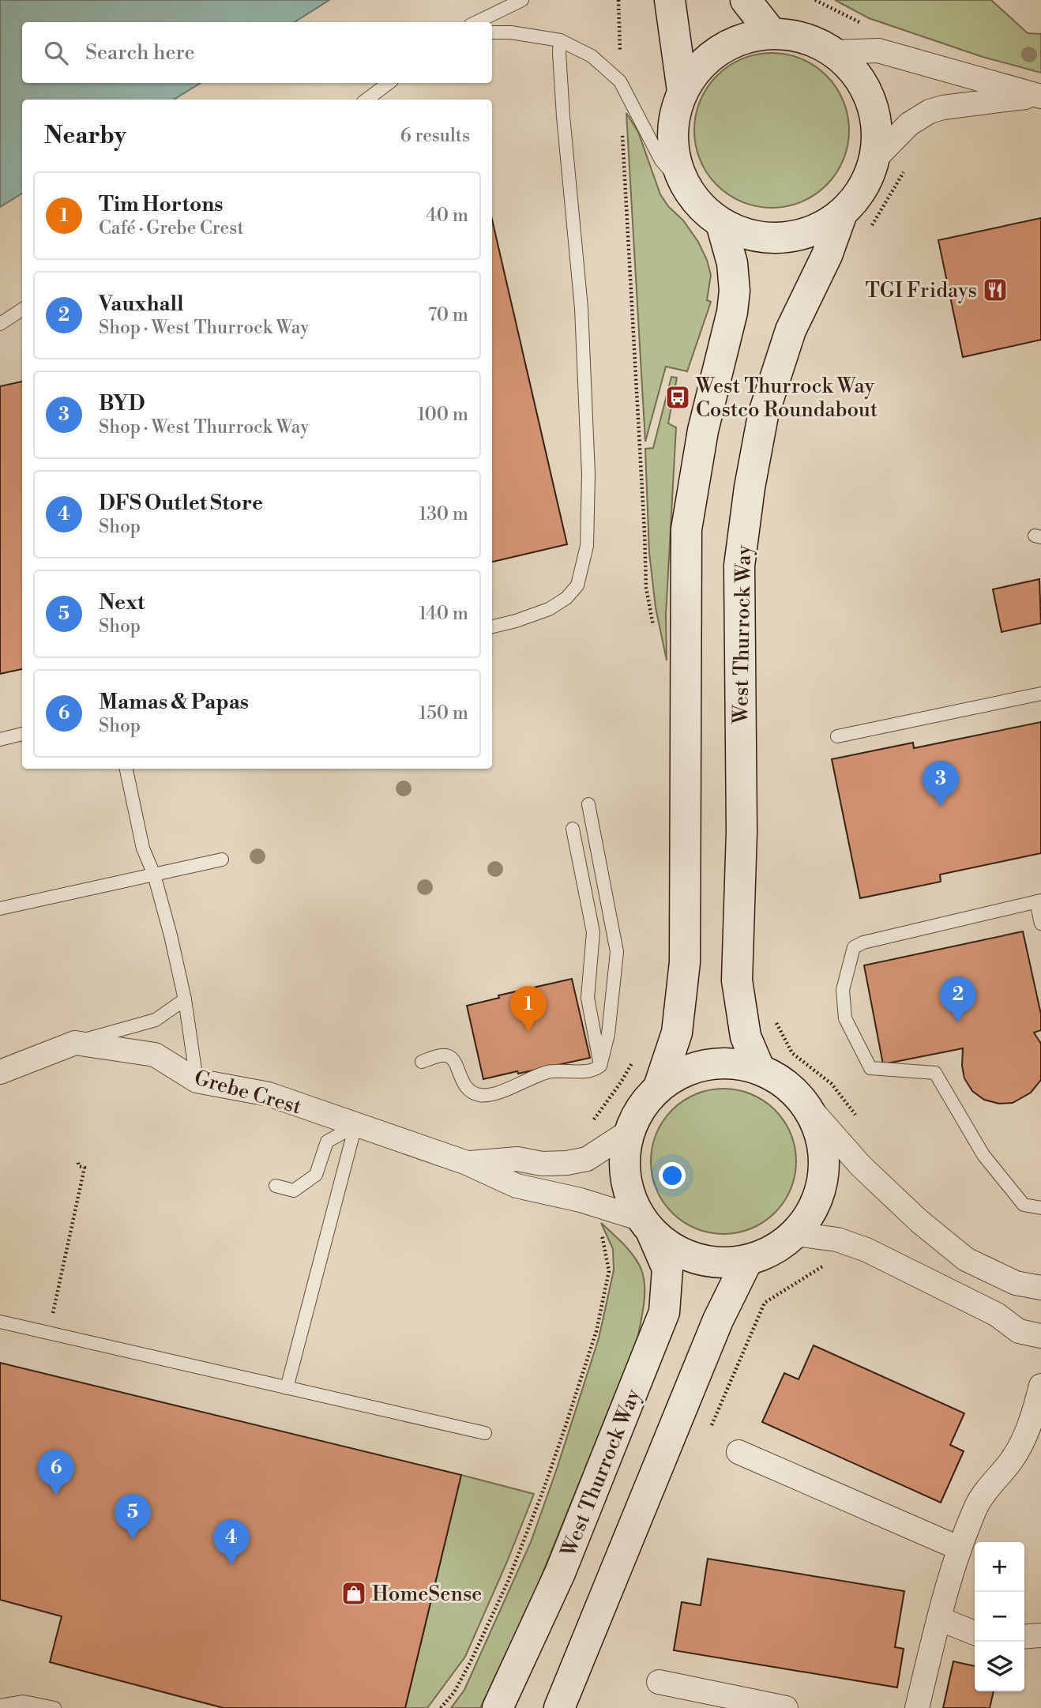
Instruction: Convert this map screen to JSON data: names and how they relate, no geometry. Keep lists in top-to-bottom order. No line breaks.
{"streets":{"main road":["West Thurrock Way"],"street":["Grebe Crest"]},"crossings":[["West Thurrock Way","Grebe Crest"]],"places":{"restaurant":["TGI Fridays"],"bus stop":["West Thurrock Way Costco Roundabout"],"shop":["HomeSense"]},"page":{"search":"Search here","heading":["Nearby","6 results"],"list":[{"mark":"1","name":"Tim Hortons","note":"Café · Grebe Crest","value":"40 m"},{"mark":"2","name":"Vauxhall","note":"Shop · West Thurrock Way","value":"70 m"},{"mark":"3","name":"BYD","note":"Shop · West Thurrock Way","value":"100 m"},{"mark":"4","name":"DFS Outlet Store","note":"Shop","value":"130 m"},{"mark":"5","name":"Next","note":"Shop","value":"140 m"},{"mark":"6","name":"Mamas & Papas","note":"Shop","value":"150 m"}],"pins":["3","2","1","6","5","4"],"map_buttons":["+","−"]}}
